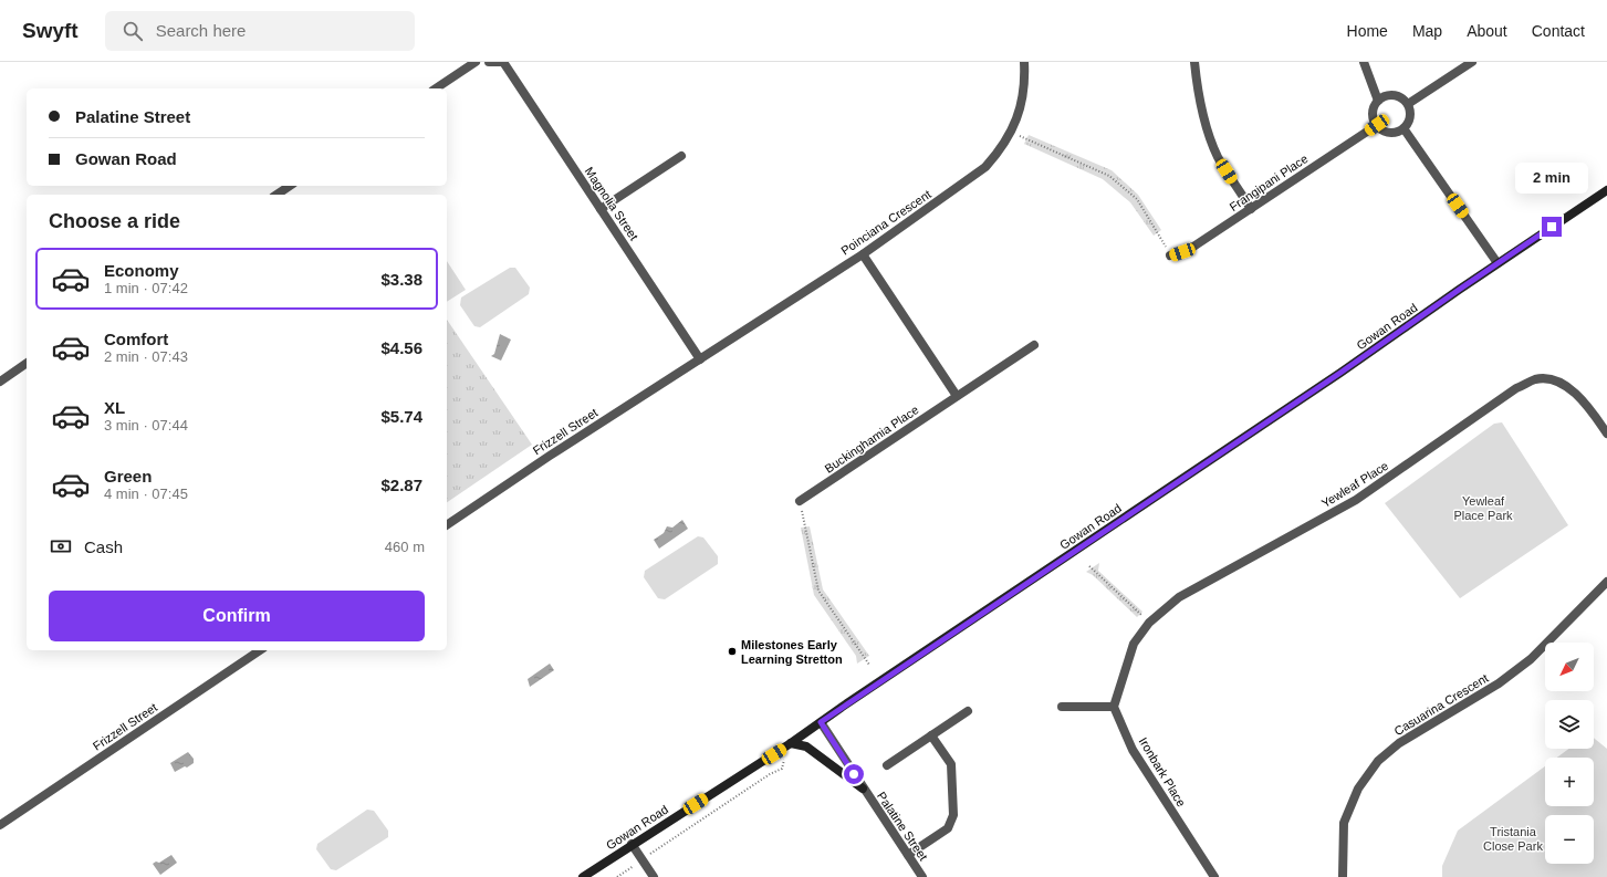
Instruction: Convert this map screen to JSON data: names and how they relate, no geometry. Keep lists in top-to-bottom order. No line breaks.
{"streets":{"main road":["Gowan Road"],"street":["Frangipani Place","Magnolia Street","Poinciana Crescent","Frizzell Street","Buckinghamia Place","Yewleaf Place","Casuarina Crescent","Ironbark Place","Palatine Street"]},"crossings":[["Magnolia Street","Poinciana Crescent"],["Magnolia Street","Frizzell Street"],["Poinciana Crescent","Frizzell Street"],["Gowan Road","Palatine Street"],["Yewleaf Place","Ironbark Place"]],"parks":["Yewleaf Place Park","Tristania Close Park"],"places":["Milestones Early Learning Stretton"],"north":"bottom left","page":{"header":"Swyft","search":"Search here","nav":["Home","Map","About","Contact"],"banner":["Palatine Street","Gowan Road"],"bubble":"2 min","heading":"Choose a ride","list":[{"name":"Economy","note":"1 min · 07:42","value":"$3.38"},{"name":"Comfort","note":"2 min · 07:43","value":"$4.56"},{"name":"XL","note":"3 min · 07:44","value":"$5.74"},{"name":"Green","note":"4 min · 07:45","value":"$2.87"}],"pay":["Cash","460 m"],"buttons":"Confirm","map_buttons":["+","−"]}}
